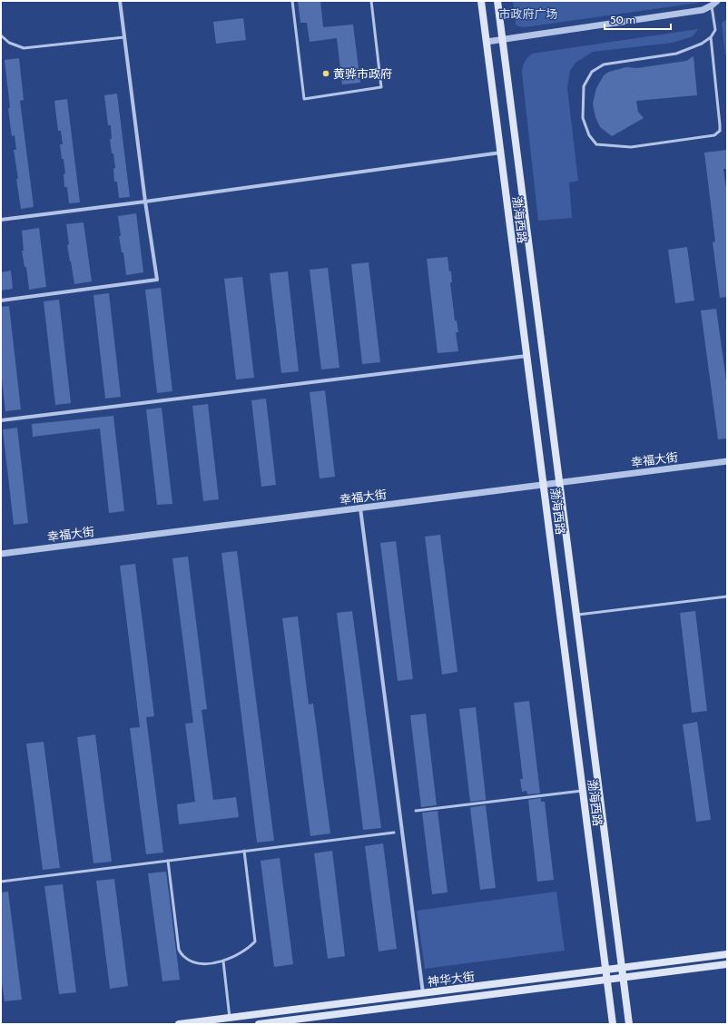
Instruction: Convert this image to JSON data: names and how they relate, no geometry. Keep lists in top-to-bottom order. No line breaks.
{"streets":{"main road":["渤海西路","神华大街"],"street":["幸福大街"]},"crossings":[["渤海西路","幸福大街"],["渤海西路","神华大街"]],"parks":["市政府广场"],"places":["黄骅市政府"],"scale_bar":"50 m"}
